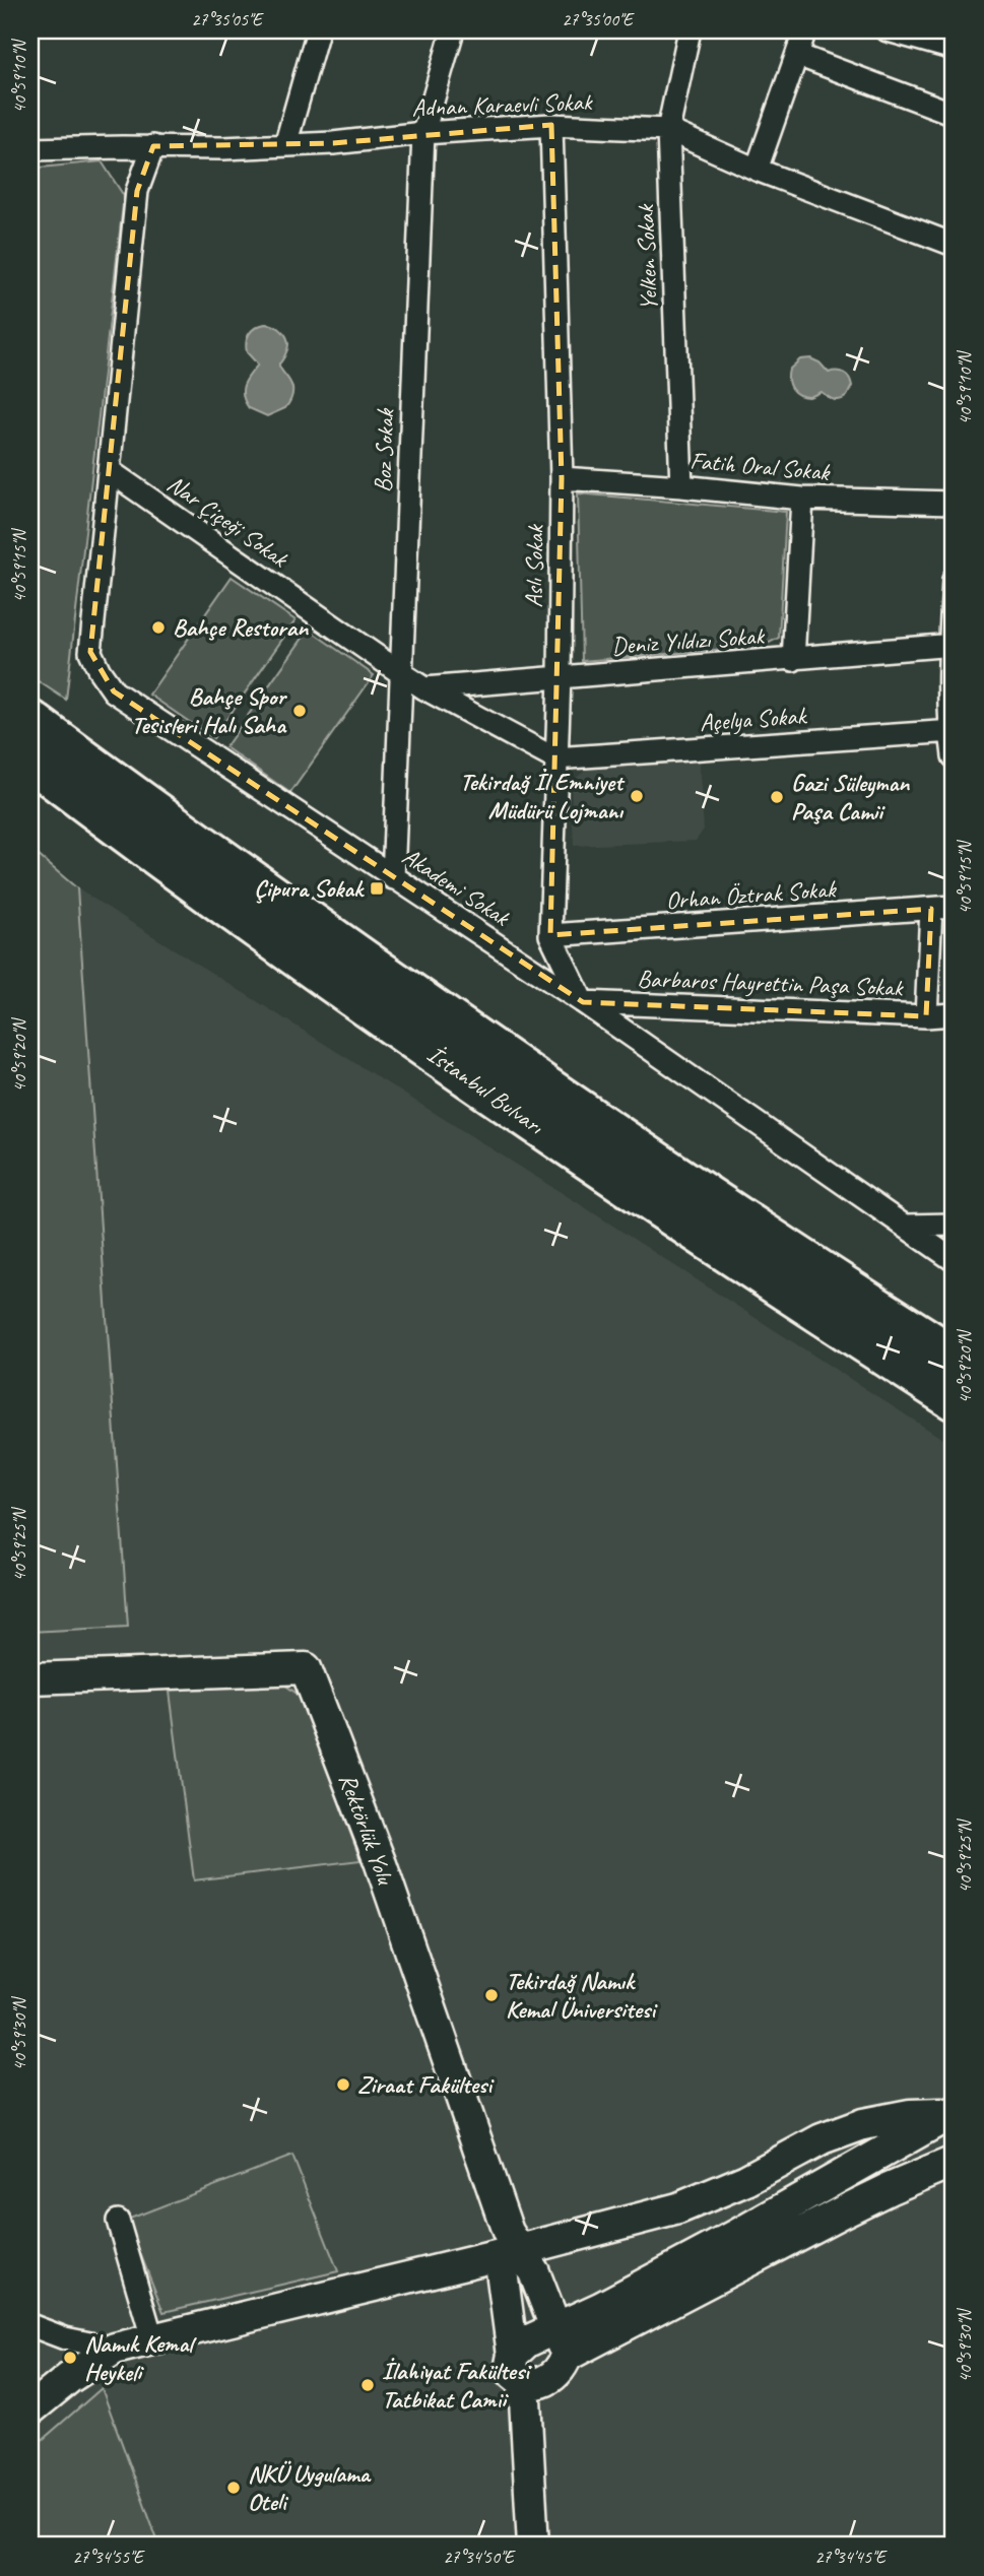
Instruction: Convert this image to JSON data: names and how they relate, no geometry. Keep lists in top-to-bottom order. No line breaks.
{"streets":{"highway":["İstanbul Bulvarı"],"street":["Adnan Karaevli Sokak","Yelken Sokak","Boz Sokak","Fatih Oral Sokak","Nar Çiçeği Sokak","Aslı Sokak","Deniz Yıldızı Sokak","Açelya Sokak","Akademi Sokak","Orhan Öztrak Sokak","Barbaros Hayrettin Paşa Sokak","Rektörlük Yolu"]},"crossings":[["Adnan Karaevli Sokak","Yelken Sokak"],["Adnan Karaevli Sokak","Boz Sokak"],["Adnan Karaevli Sokak","Aslı Sokak"],["Yelken Sokak","Fatih Oral Sokak"],["Boz Sokak","Nar Çiçeği Sokak"],["Boz Sokak","Akademi Sokak"],["Fatih Oral Sokak","Aslı Sokak"],["Nar Çiçeği Sokak","Aslı Sokak"],["Nar Çiçeği Sokak","Deniz Yıldızı Sokak"],["Nar Çiçeği Sokak","Açelya Sokak"],["Nar Çiçeği Sokak","Akademi Sokak"],["Aslı Sokak","Deniz Yıldızı Sokak"],["Aslı Sokak","Açelya Sokak"],["Aslı Sokak","Akademi Sokak"],["Aslı Sokak","Orhan Öztrak Sokak"],["Aslı Sokak","Barbaros Hayrettin Paşa Sokak"],["Akademi Sokak","Barbaros Hayrettin Paşa Sokak"]],"places":{"other":["Bahçe Restoran","Bahçe Spor Tesisleri Halı Saha","Tekirdağ İl Emniyet Müdürü Lojmanı","Gazi Süleyman Paşa Camii","Tekirdağ Namık Kemal Üniversitesi","Ziraat Fakültesi","Namık Kemal Heykeli","İlahiyat Fakültesi Tatbikat Camii","NKÜ Uygulama Oteli"],"transit":["Çipura Sokak"]},"coordinates":["27°35'05\"E","27°35'00\"E","40°59'10\"N","40°59'15\"N","40°59'20\"N","40°59'25\"N","40°59'30\"N","27°34'55\"E","27°34'50\"E","27°34'45\"E"]}
